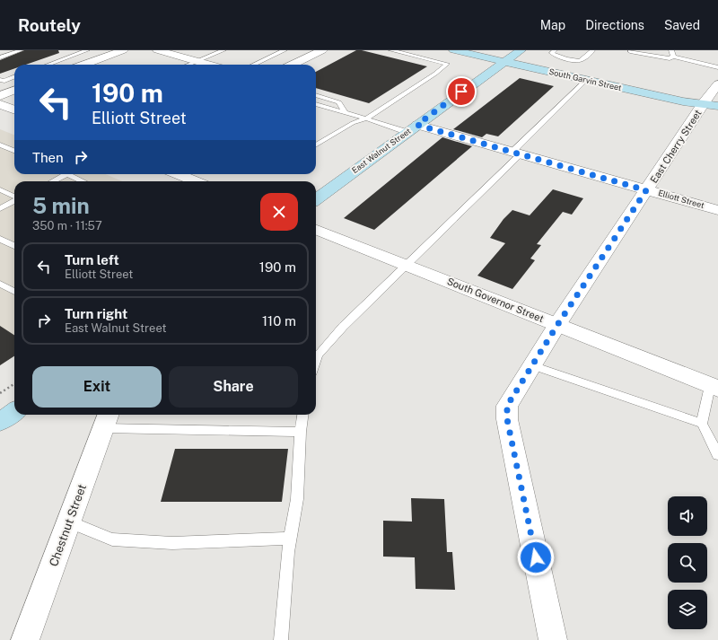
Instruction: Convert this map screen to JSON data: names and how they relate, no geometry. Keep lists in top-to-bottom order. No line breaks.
{"streets":{"main road":["South Garvin Street","East Walnut Street"],"street":["East Cherry Street","Elliott Street","South Governor Street","Chestnut Street"]},"crossings":[["South Garvin Street","East Cherry Street"],["South Garvin Street","East Walnut Street"],["East Cherry Street","Elliott Street"],["East Cherry Street","South Governor Street"],["East Walnut Street","Elliott Street"]],"page":{"header":"Routely","nav":["Map","Directions","Saved"],"turn":["190 m","Elliott Street"],"then":"Then","heading":["5 min","350 m · 11:57"],"list":[{"name":"Turn left","note":"Elliott Street","value":"190 m"},{"name":"Turn right","note":"East Walnut Street","value":"110 m"}],"buttons":["Exit","Share"]}}
